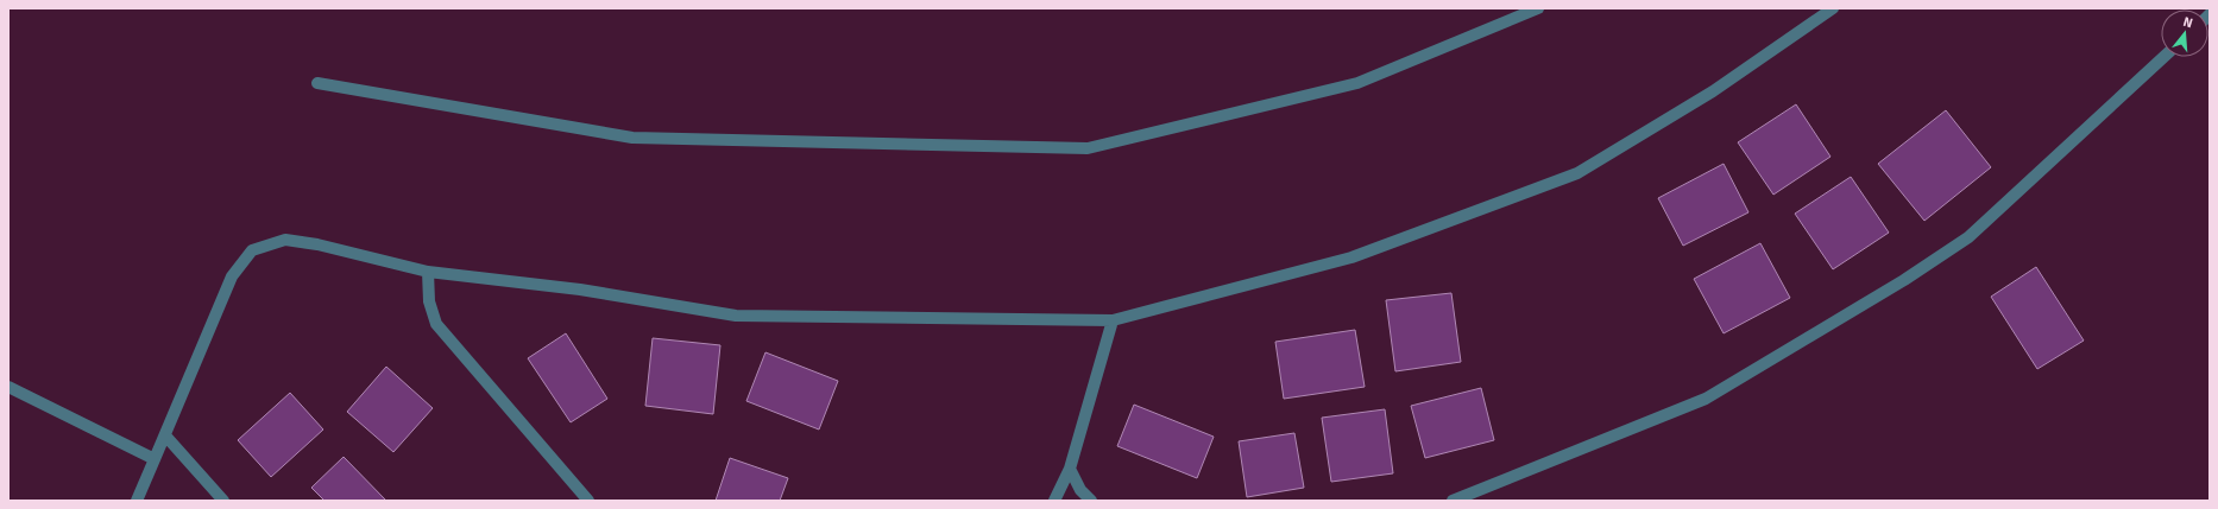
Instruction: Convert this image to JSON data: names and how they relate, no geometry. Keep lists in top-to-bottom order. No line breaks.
{"north":"top"}
